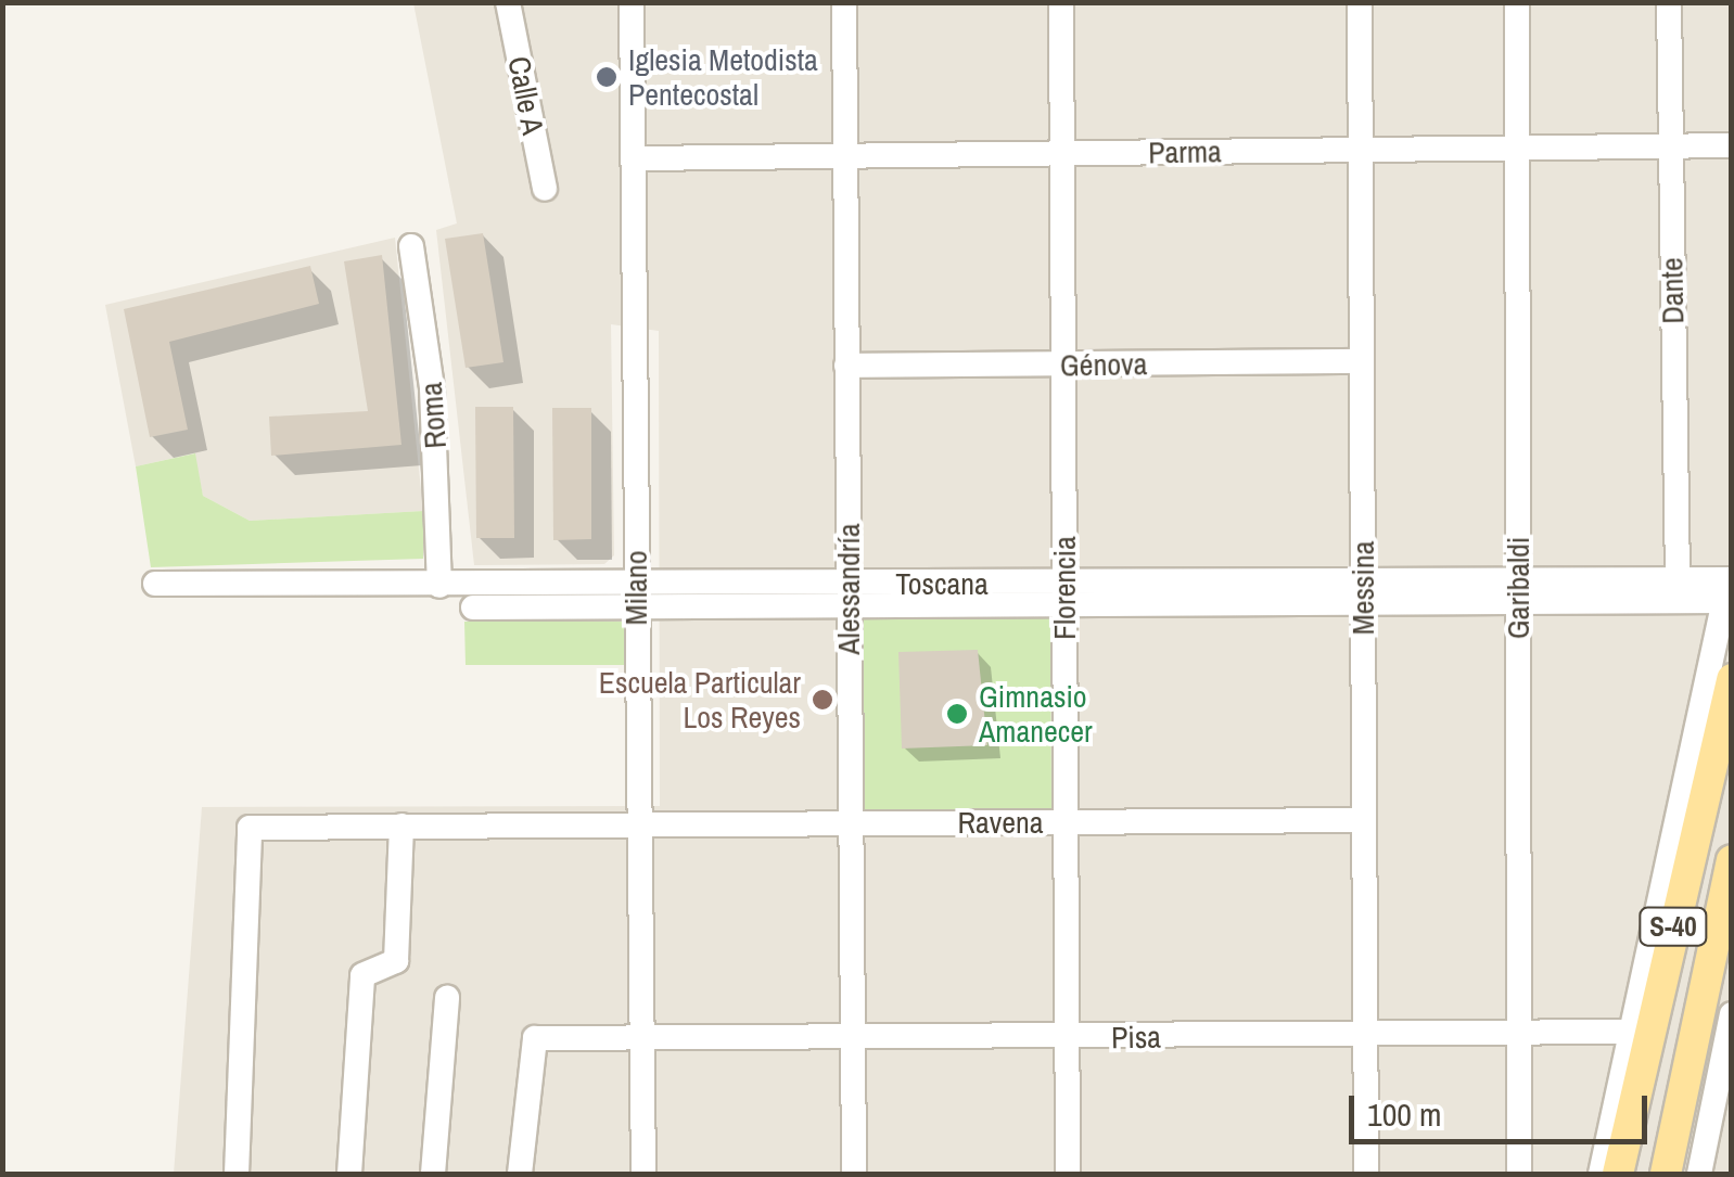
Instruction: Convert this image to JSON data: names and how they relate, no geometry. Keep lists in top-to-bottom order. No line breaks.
{"streets":{"main road":["S-40"],"street":["Calle A","Parma","Dante","Génova","Roma","Toscana","Milano","Florencia","Messina","Garibaldi","Alessandría","Ravena","Pisa"]},"crossings":[["Parma","Dante"],["Parma","Milano"],["Parma","Florencia"],["Parma","Messina"],["Parma","Garibaldi"],["Parma","Alessandría"],["Dante","Toscana"],["Génova","Florencia"],["Génova","Messina"],["Génova","Alessandría"],["Roma","Toscana"],["Toscana","Milano"],["Toscana","Florencia"],["Toscana","Messina"],["Toscana","Garibaldi"],["Toscana","Alessandría"],["Milano","Ravena"],["Milano","Pisa"],["Florencia","Ravena"],["Florencia","Pisa"],["Messina","Ravena"],["Messina","Pisa"],["Garibaldi","Pisa"],["Alessandría","Ravena"],["Alessandría","Pisa"]],"places":["Iglesia Metodista Pentecostal","Escuela Particular Los Reyes","Gimnasio Amanecer"],"scale_bar":"100 m"}
